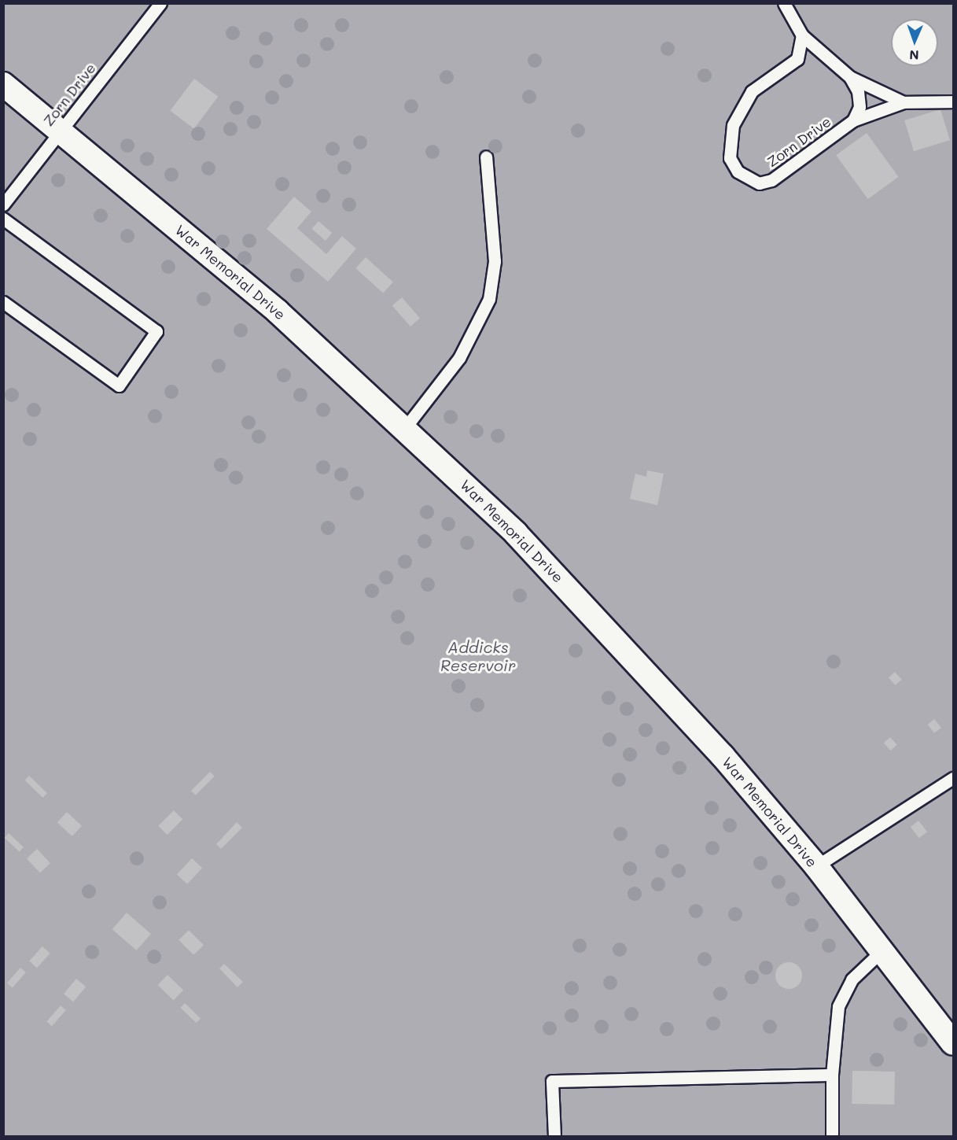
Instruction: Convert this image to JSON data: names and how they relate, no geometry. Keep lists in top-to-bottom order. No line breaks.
{"streets":{"street":["War Memorial Drive"],"lane":["Zorn Drive"]},"crossings":[["Zorn Drive","War Memorial Drive"]],"water":["Addicks Reservoir"],"north":"bottom"}
